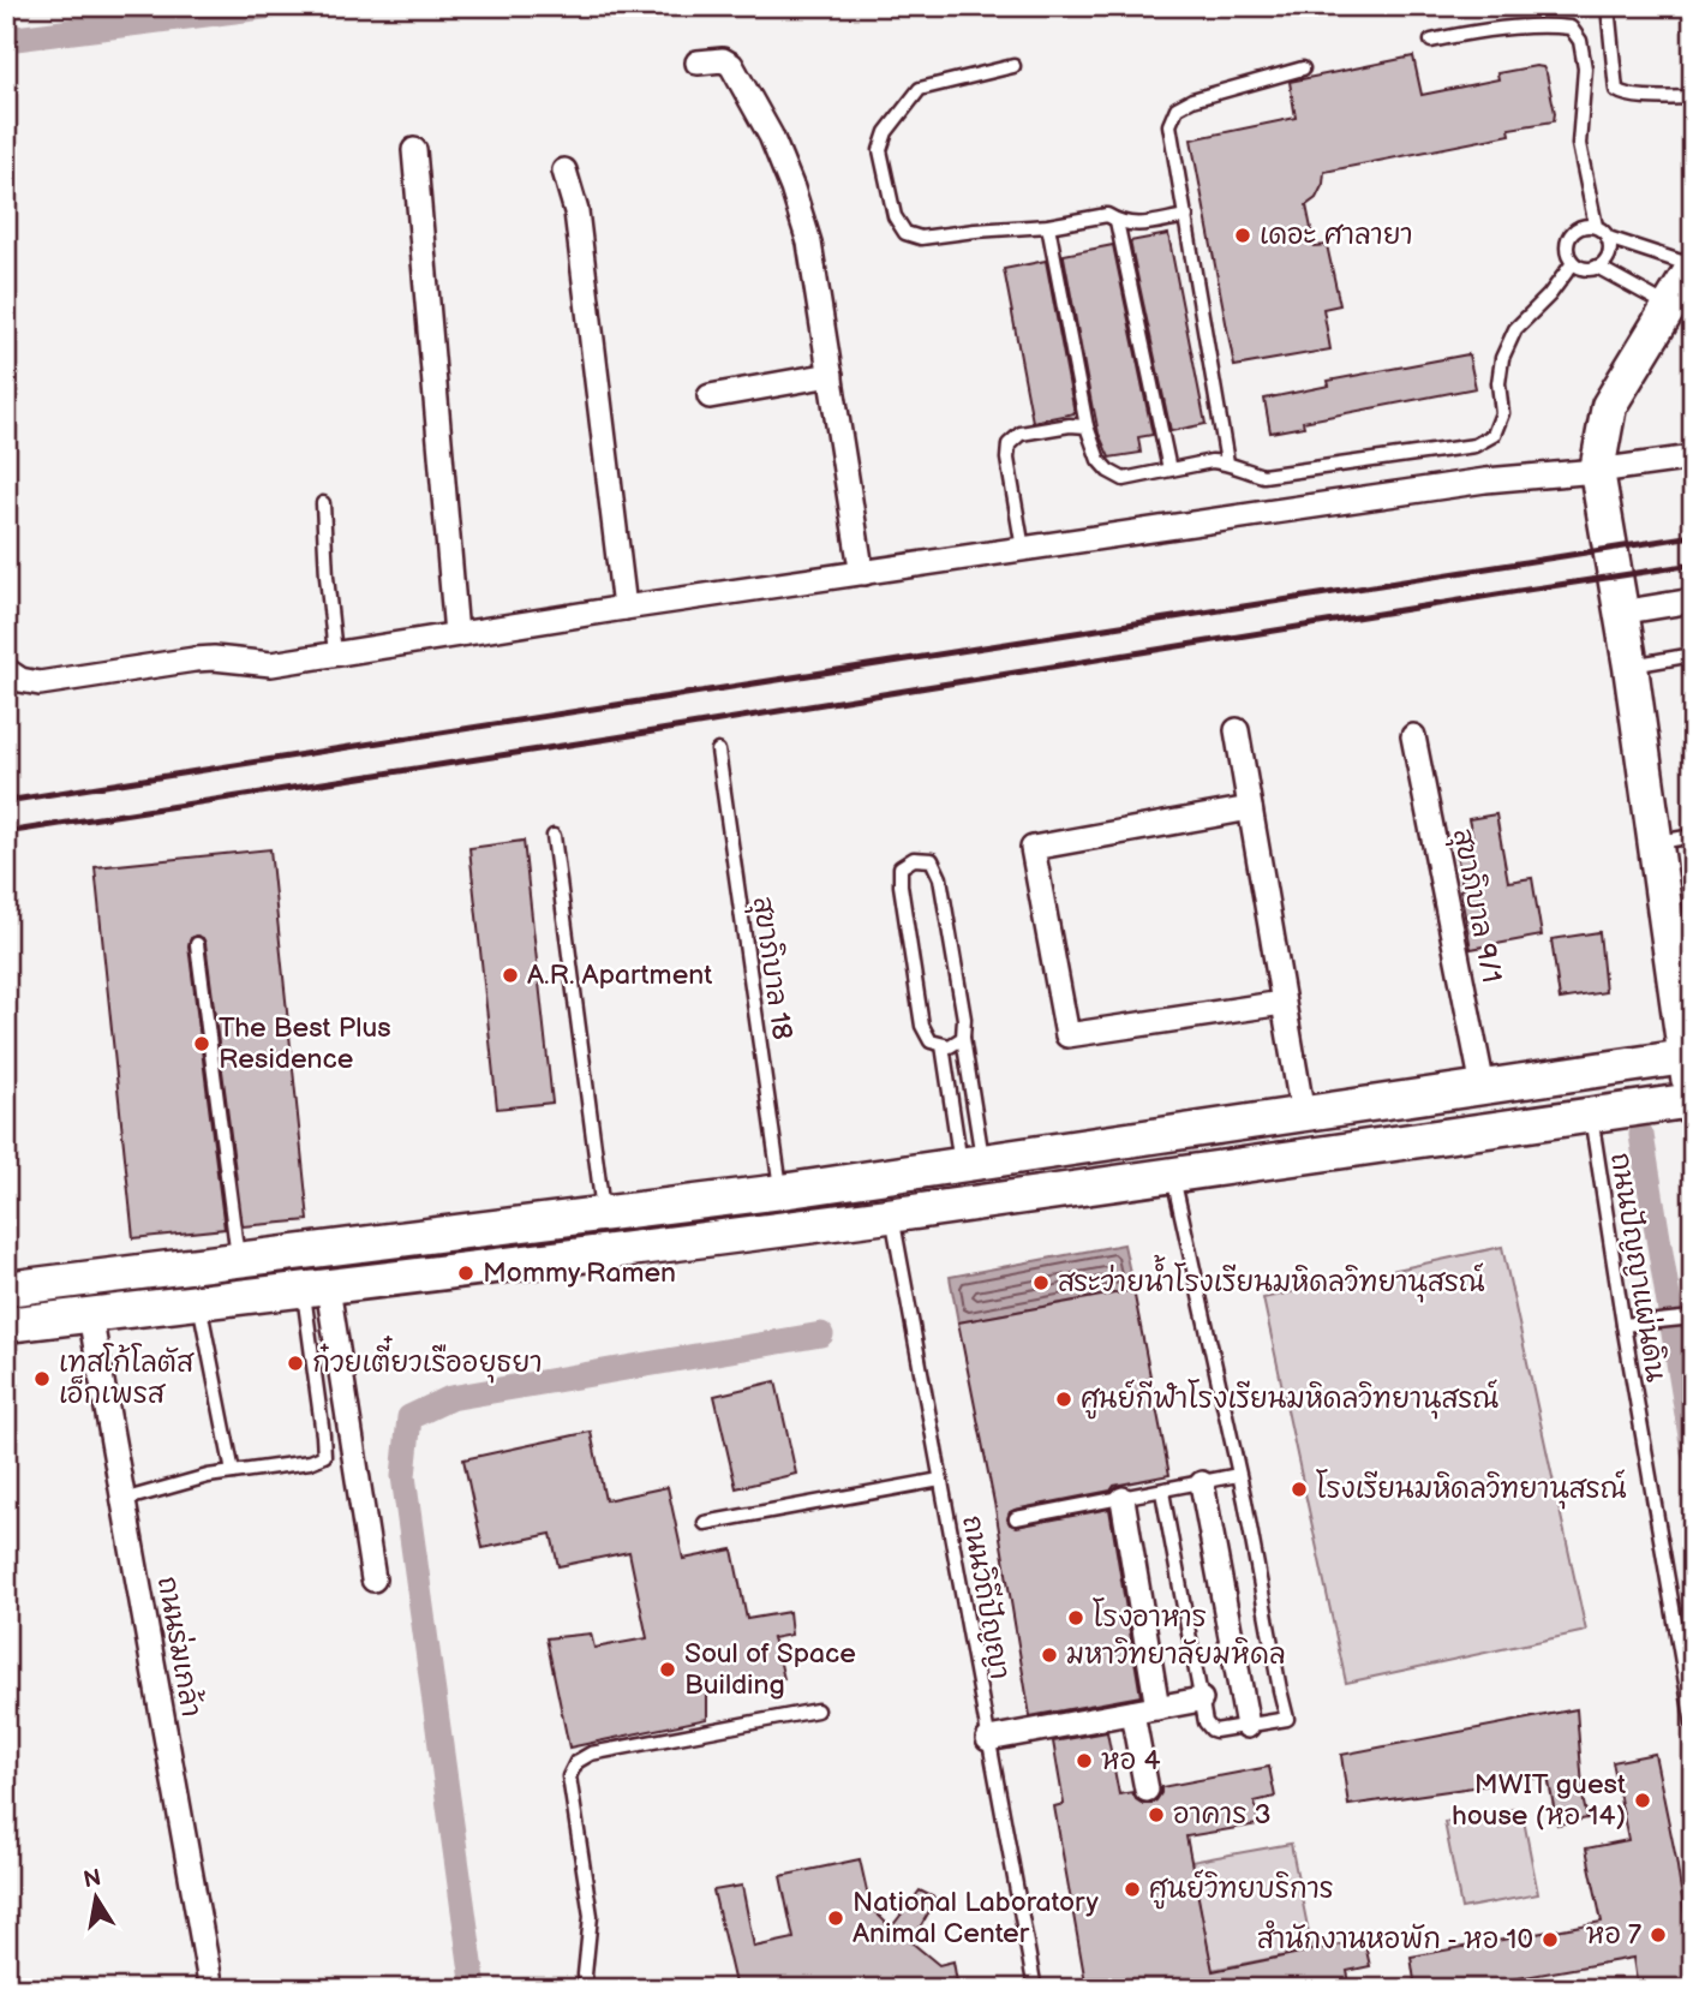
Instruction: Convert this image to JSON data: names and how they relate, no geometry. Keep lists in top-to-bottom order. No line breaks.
{"streets":{"street":["สุขาภิบาล 9/1","ถนนร่มเกล้า"],"lane":["สุขาภิบาล 18","ถนนปัญญาแผ่นดิน","ถนนวิถีปัญญา"]},"places":["เดอะ ศาลายา","A.R. Apartment","The Best Plus Residence","Mommy Ramen","สระว่ายน้ำโรงเรียนมหิดลวิทยานุสรณ์","ก๋วยเตี๋ยวเรืออยุธยา","เทสโก้โลตัส เอ็กเพรส","ศูนย์กีฬาโรงเรียนมหิดลวิทยานุสรณ์","โรงเรียนมหิดลวิทยานุสรณ์","โรงอาหาร","มหาวิทยาลัยมหิดล","Soul of Space Building","หอ 4","MWIT guest house (หอ 14)","อาคาร 3","ศูนย์วิทยบริการ","National Laboratory Animal Center","หอ 7","สำนักงานหอพัก - หอ 10"],"north":"top"}
